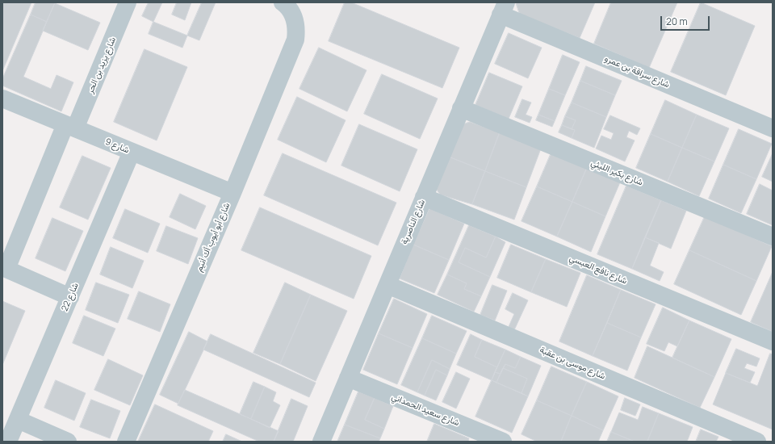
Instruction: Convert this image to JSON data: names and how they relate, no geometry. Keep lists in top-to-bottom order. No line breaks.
{"streets":{"street":["شارع يزيد بن الحر","شارع سراقة بن عمرو","شارع 9","شارع بكير الليثي","شارع الناصرية","شارع أبو أيوب أك أنيم","شارع نافع العبسي","شارع 22","شارع موسى بن عقبة","شارع سعيد الحمداني"]},"crossings":[["شارع يزيد بن الحر","شارع 9"],["شارع سراقة بن عمرو","شارع الناصرية"],["شارع 9","شارع أبو أيوب أك أنيم"],["شارع 9","شارع 22"],["شارع بكير الليثي","شارع الناصرية"],["شارع الناصرية","شارع نافع العبسي"],["شارع الناصرية","شارع موسى بن عقبة"],["شارع الناصرية","شارع سعيد الحمداني"]],"scale_bar":"20 m"}
